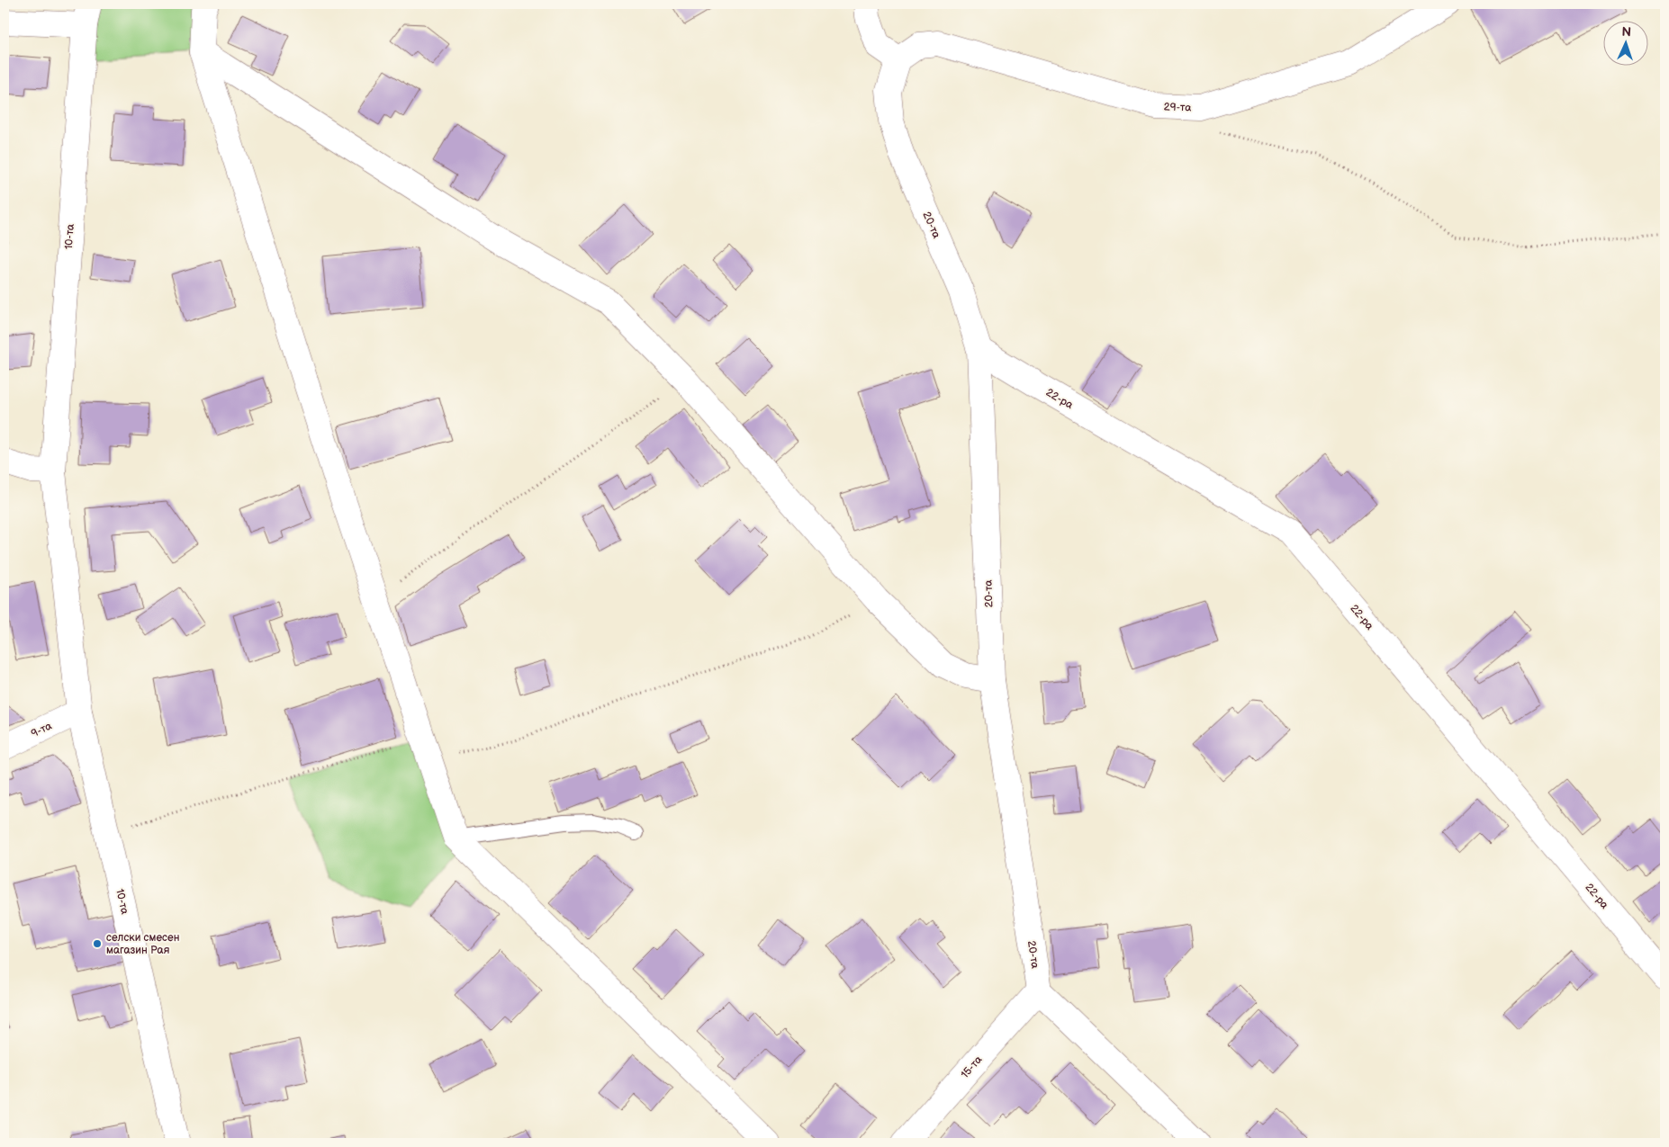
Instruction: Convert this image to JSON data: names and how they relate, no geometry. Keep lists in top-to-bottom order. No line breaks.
{"streets":{"street":["29-та","20-та","10-та","22-ра","9-та","15-та"]},"crossings":[["29-та","20-та"],["20-та","22-ра"],["20-та","15-та"],["10-та","9-та"]],"places":["селски смесен магазин Рая"],"north":"top"}
